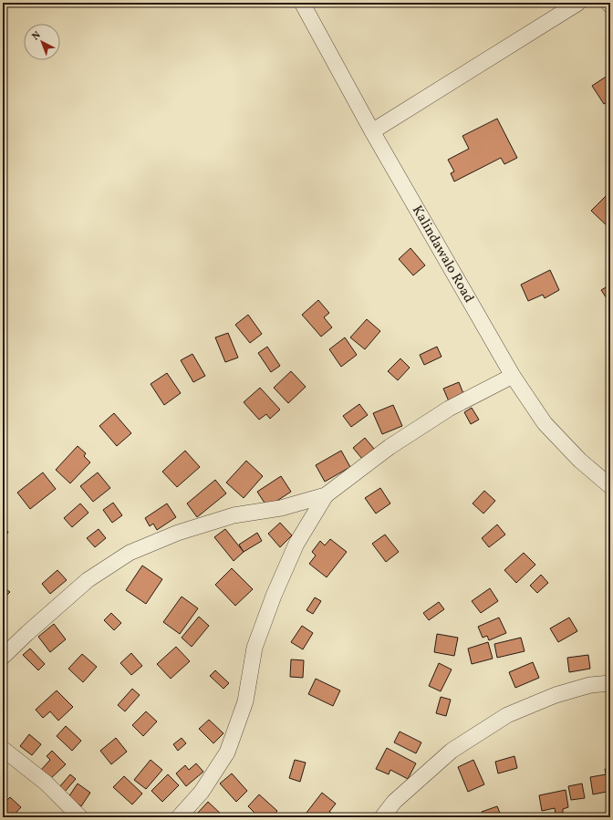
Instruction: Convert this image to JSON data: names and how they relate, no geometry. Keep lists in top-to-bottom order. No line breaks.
{"streets":{"street":["Kalindawalo Road"]},"north":"top left"}
